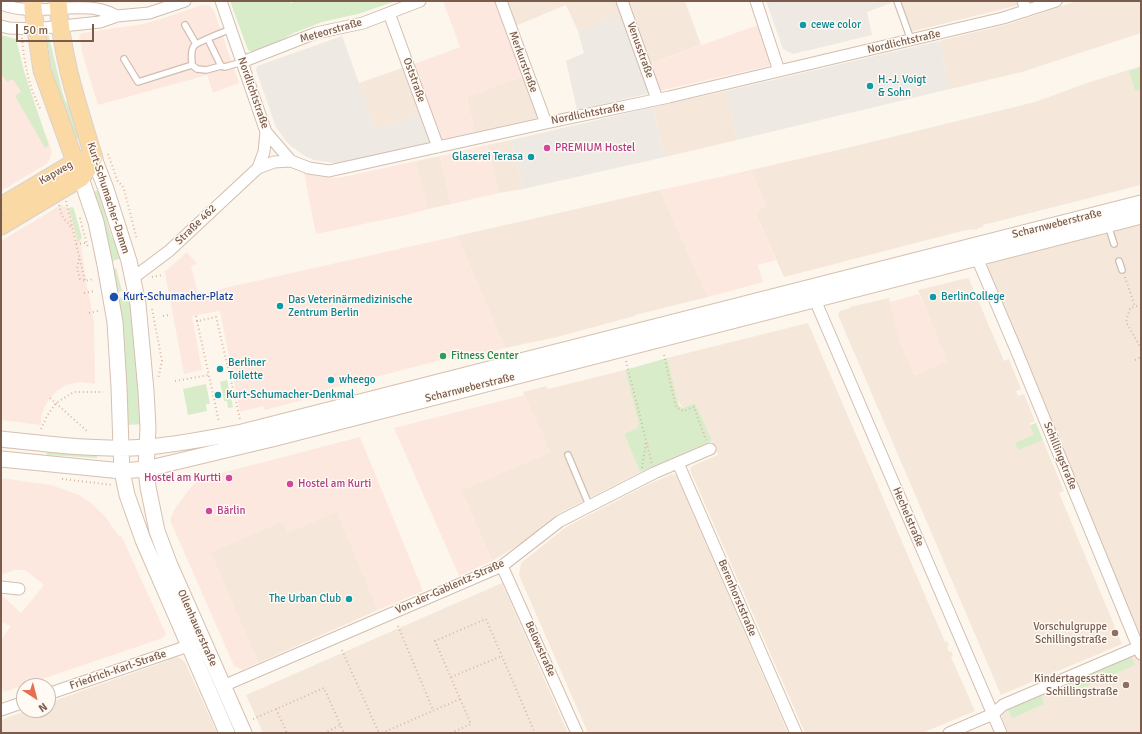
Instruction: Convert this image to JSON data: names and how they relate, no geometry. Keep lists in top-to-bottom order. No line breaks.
{"streets":{"main road":["Kapweg","Kurt-Schumacher-Damm","Scharnweberstraße","Ollenhauerstraße"],"street":["Meteorstraße","Nordlichtstraße","Venusstraße","Merkurstraße","Oststraße","Straße 462","Schillingstraße","Hechelstraße","Von-der-Gablentz-Straße","Berenhorststraße","Belowstraße","Friedrich-Karl-Straße"]},"crossings":[["Meteorstraße","Nordlichtstraße"],["Meteorstraße","Oststraße"],["Nordlichtstraße","Venusstraße"],["Nordlichtstraße","Merkurstraße"],["Nordlichtstraße","Oststraße"],["Nordlichtstraße","Straße 462"],["Kapweg","Kurt-Schumacher-Damm"],["Kurt-Schumacher-Damm","Straße 462"],["Scharnweberstraße","Schillingstraße"],["Scharnweberstraße","Hechelstraße"],["Von-der-Gablentz-Straße","Berenhorststraße"],["Von-der-Gablentz-Straße","Ollenhauerstraße"],["Von-der-Gablentz-Straße","Belowstraße"],["Ollenhauerstraße","Friedrich-Karl-Straße"]],"places":["cewe color","H.-J. Voigt & Sohn","PREMIUM Hostel","Glaserei Terasa","Kurt-Schumacher-Platz","BerlinCollege","Das Veterinärmedizinische Zentrum Berlin","Fitness Center","Berliner Toilette","wheego","Kurt-Schumacher-Denkmal","Hostel am Kurtti","Hostel am Kurti","Bärlin","The Urban Club","Vorschulgruppe Schillingstraße","Kindertagesstätte Schillingstraße"],"scale_bar":"50 m","north":"bottom right"}
